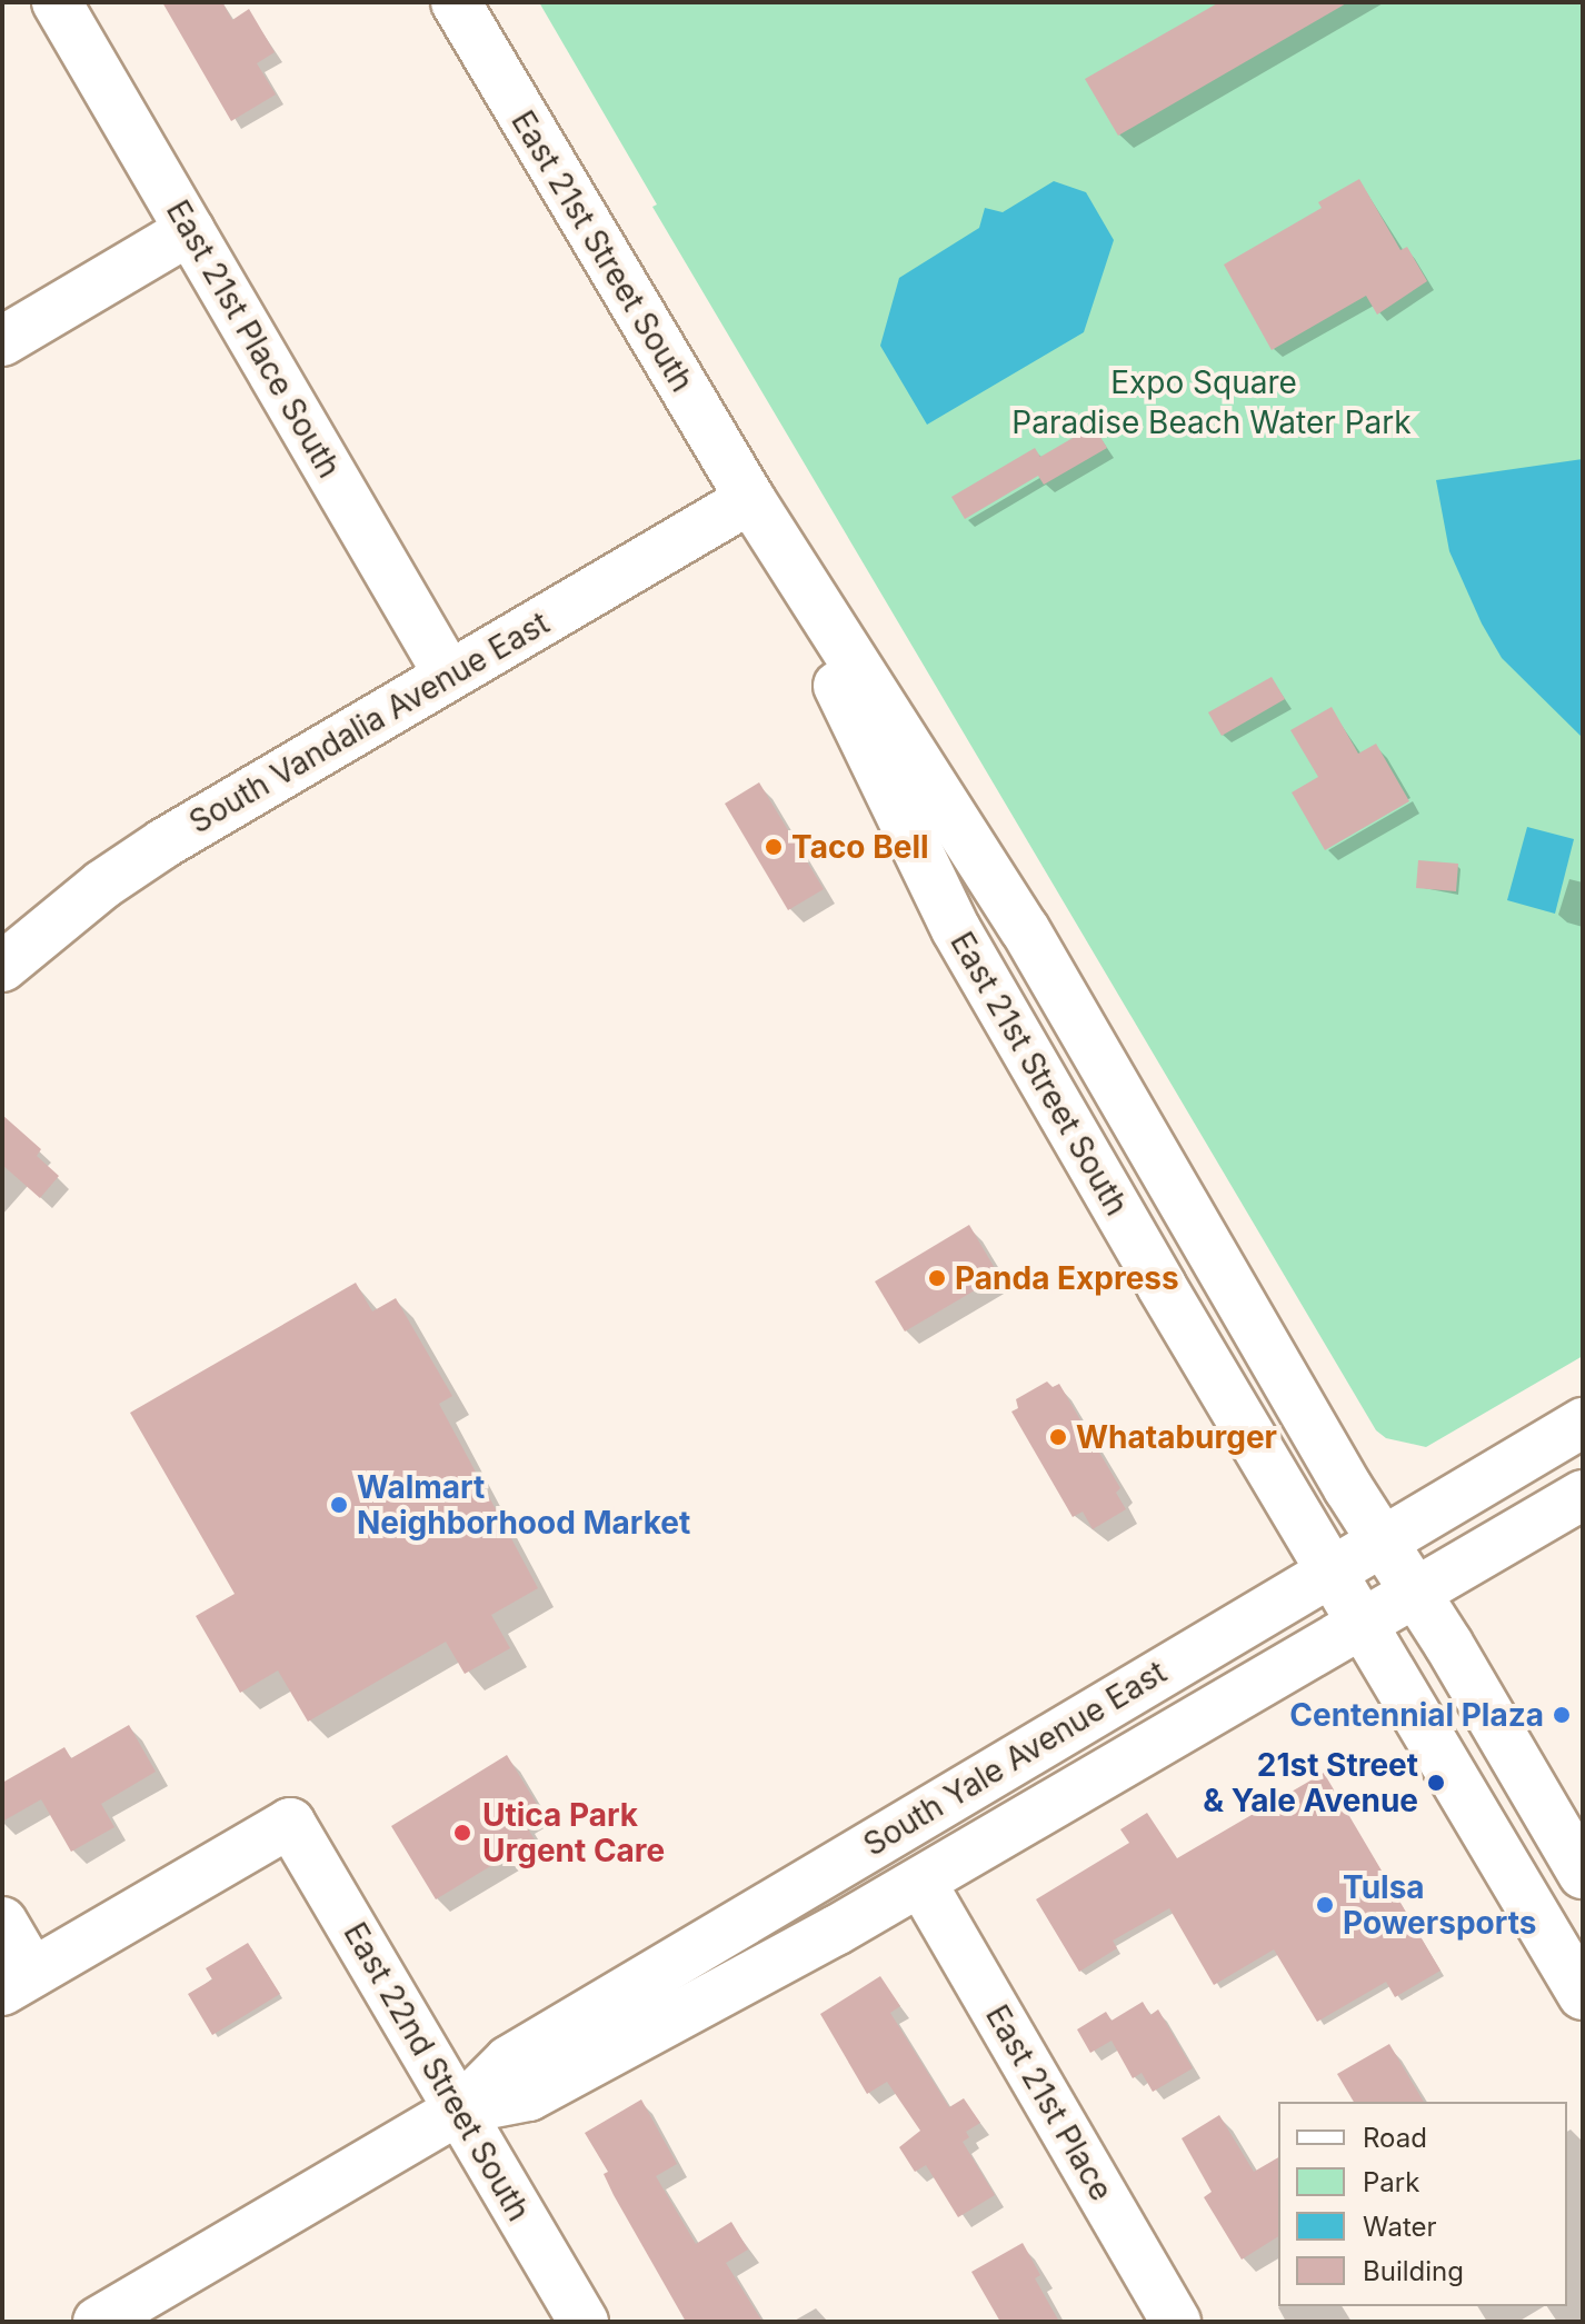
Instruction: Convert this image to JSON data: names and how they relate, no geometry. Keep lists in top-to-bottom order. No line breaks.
{"streets":{"main road":["East 21st Street South","East 21st Place South","South Vandalia Avenue East","South Yale Avenue East","East 22nd Street South","East 21st Place"]},"crossings":[["East 21st Street South","South Vandalia Avenue East"],["East 21st Street South","South Yale Avenue East"],["East 21st Place South","South Vandalia Avenue East"],["South Yale Avenue East","East 22nd Street South"],["South Yale Avenue East","East 21st Place"]],"parks":["Expo Square","Paradise Beach Water Park"],"places":["Taco Bell","Panda Express","Whataburger","Walmart Neighborhood Market","Centennial Plaza","21st Street & Yale Avenue","Utica Park Urgent Care","Tulsa Powersports"],"legend":["Road","Park","Water","Building"]}
